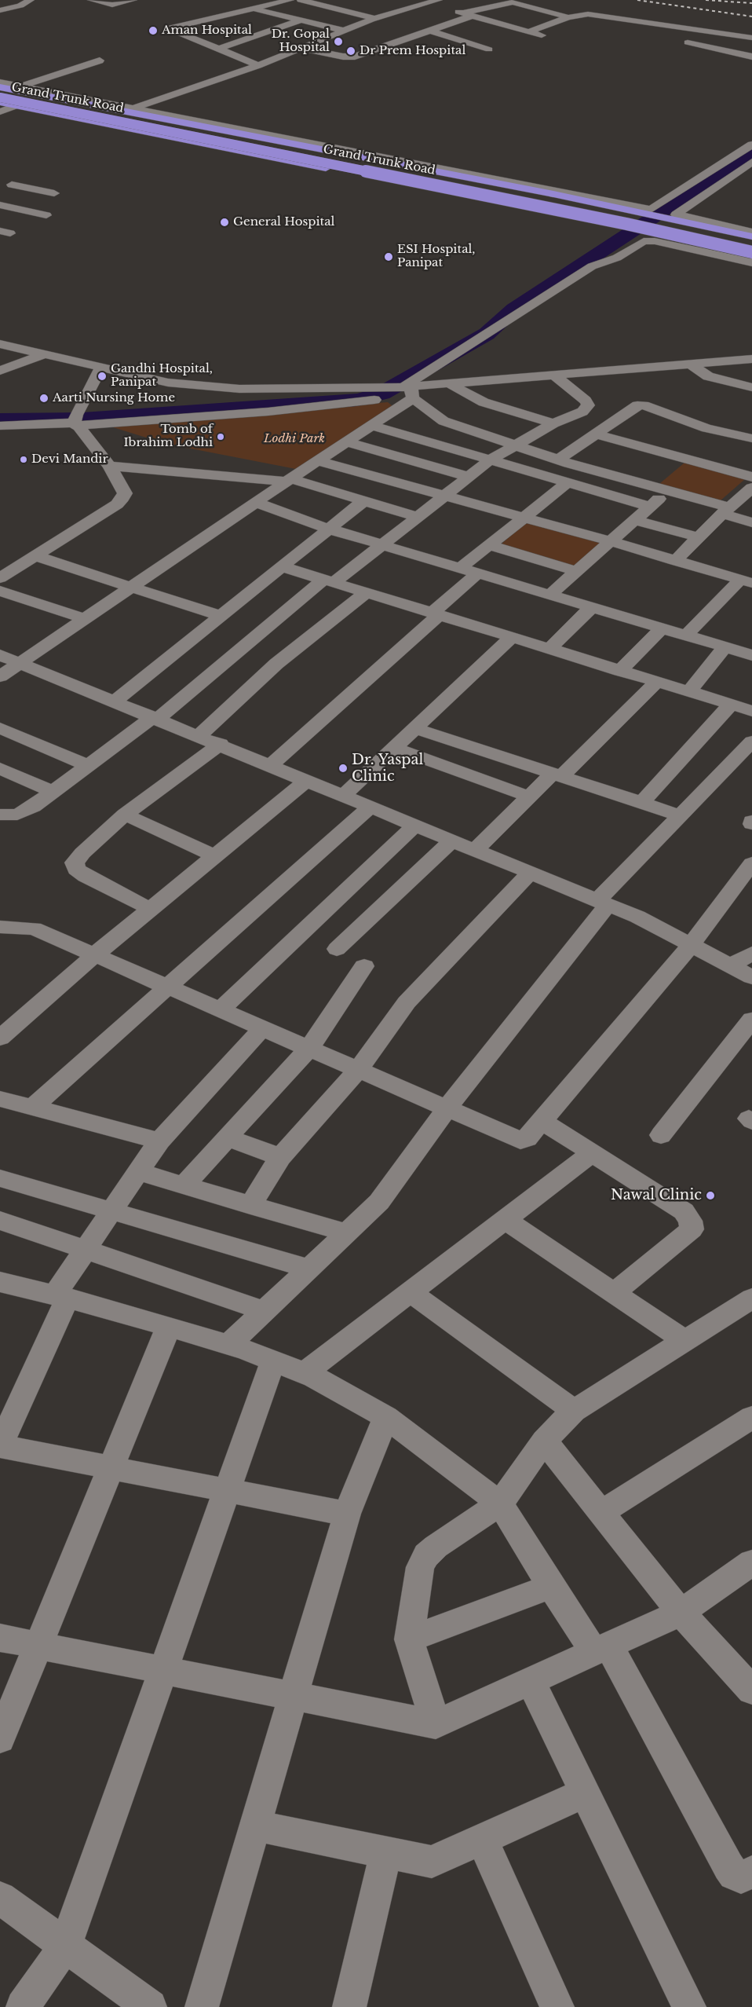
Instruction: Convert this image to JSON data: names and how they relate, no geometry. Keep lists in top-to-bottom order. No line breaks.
{"streets":{"highway":["Grand Trunk Road"]},"parks":["Lodhi Park"],"places":["Aman Hospital","Dr. Gopal Hospital","Dr Prem Hospital","General Hospital","ESI Hospital, Panipat","Gandhi Hospital, Panipat","Aarti Nursing Home","Tomb of Ibrahim Lodhi","Devi Mandir","Dr. Yaspal Clinic","Nawal Clinic"]}
